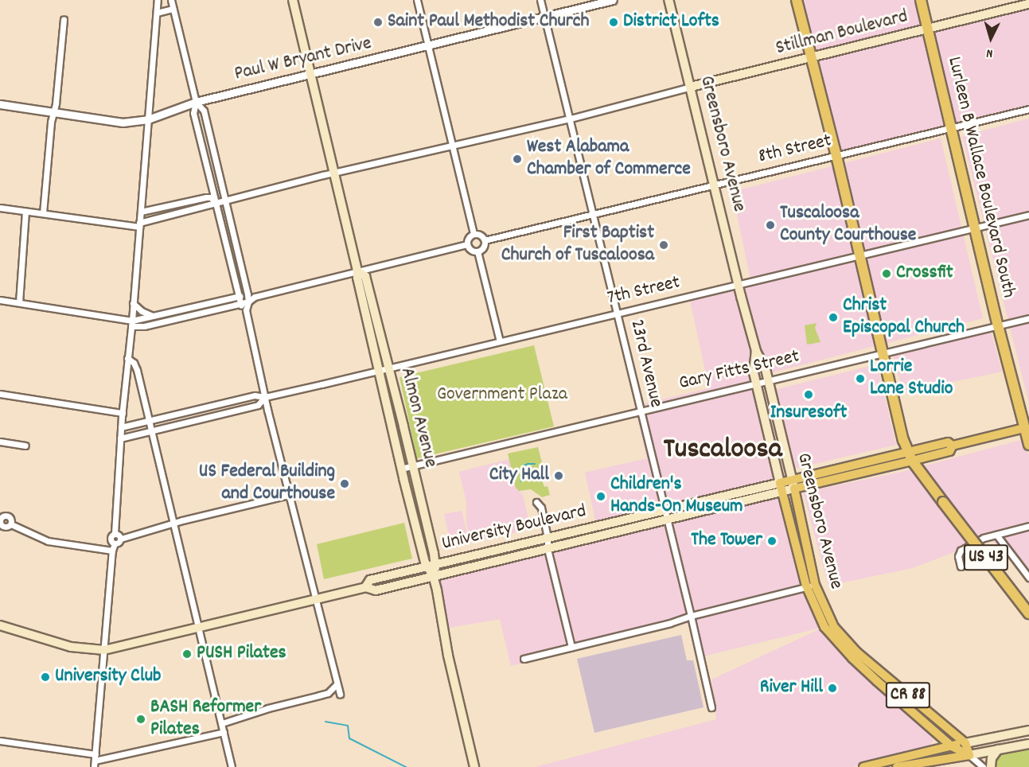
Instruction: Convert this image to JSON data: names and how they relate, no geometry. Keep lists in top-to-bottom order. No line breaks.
{"streets":{"highway":["Lurleen B Wallace Boulevard South","US 43"],"main road":["Stillman Boulevard","Greensboro Avenue","Almon Avenue","University Boulevard","CR 88"],"street":["Paul W Bryant Drive","8th Street","7th Street","23rd Avenue","Gary Fitts Street"]},"crossings":[["Stillman Boulevard","Greensboro Avenue"],["Stillman Boulevard","Lurleen B Wallace Boulevard South"],["Stillman Boulevard","US 43"],["Paul W Bryant Drive","23rd Avenue"],["Paul W Bryant Drive","Almon Avenue"],["Greensboro Avenue","8th Street"],["Greensboro Avenue","7th Street"],["Greensboro Avenue","Gary Fitts Street"],["Greensboro Avenue","University Boulevard"],["Greensboro Avenue","CR 88"],["8th Street","Lurleen B Wallace Boulevard South"],["8th Street","23rd Avenue"],["8th Street","US 43"],["Lurleen B Wallace Boulevard South","7th Street"],["Lurleen B Wallace Boulevard South","Gary Fitts Street"],["Lurleen B Wallace Boulevard South","University Boulevard"],["7th Street","23rd Avenue"],["7th Street","Almon Avenue"],["7th Street","US 43"],["23rd Avenue","Gary Fitts Street"],["23rd Avenue","University Boulevard"],["Gary Fitts Street","Almon Avenue"],["Gary Fitts Street","US 43"],["Almon Avenue","University Boulevard"],["University Boulevard","US 43"]],"districts":["Tuscaloosa"],"parks":["Government Plaza"],"places":["Saint Paul Methodist Church","District Lofts","West Alabama Chamber of Commerce","Tuscaloosa County Courthouse","First Baptist Church of Tuscaloosa","Crossfit","Christ Episcopal Church","Lorrie Lane Studio","Insuresoft","City Hall","US Federal Building and Courthouse","Children's Hands-On Museum","The Tower","PUSH Pilates","University Club","River Hill","BASH Reformer Pilates"],"north":"bottom"}
